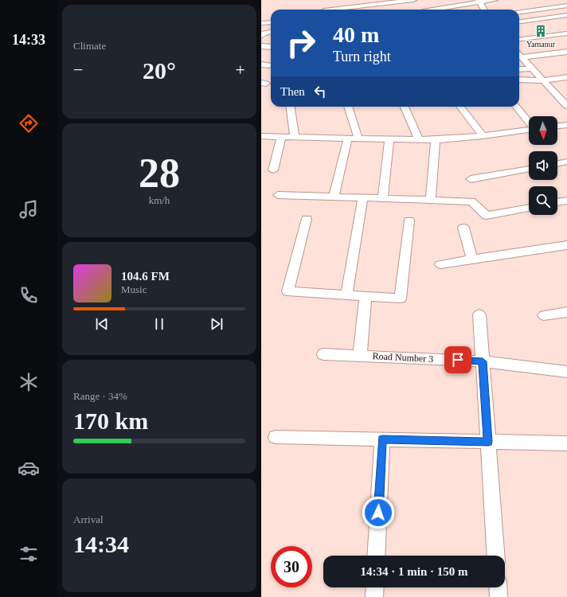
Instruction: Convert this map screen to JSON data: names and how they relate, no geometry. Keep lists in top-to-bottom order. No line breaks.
{"streets":{"street":["Road Number 3"]},"places":{"building":["Yamanur"]},"north":"bottom","page":{"tabs":"14:33","tile":["Climate",["28","km/h"],["Range · 34%","170 km"],["Arrival","14:34"]],"turn":["40 m","Turn right"],"heat":["−","20°","+"],"then":"Then","song":["104.6 FM","Music"],"limit":"30","trip":"14:34 · 1 min · 150 m"}}
